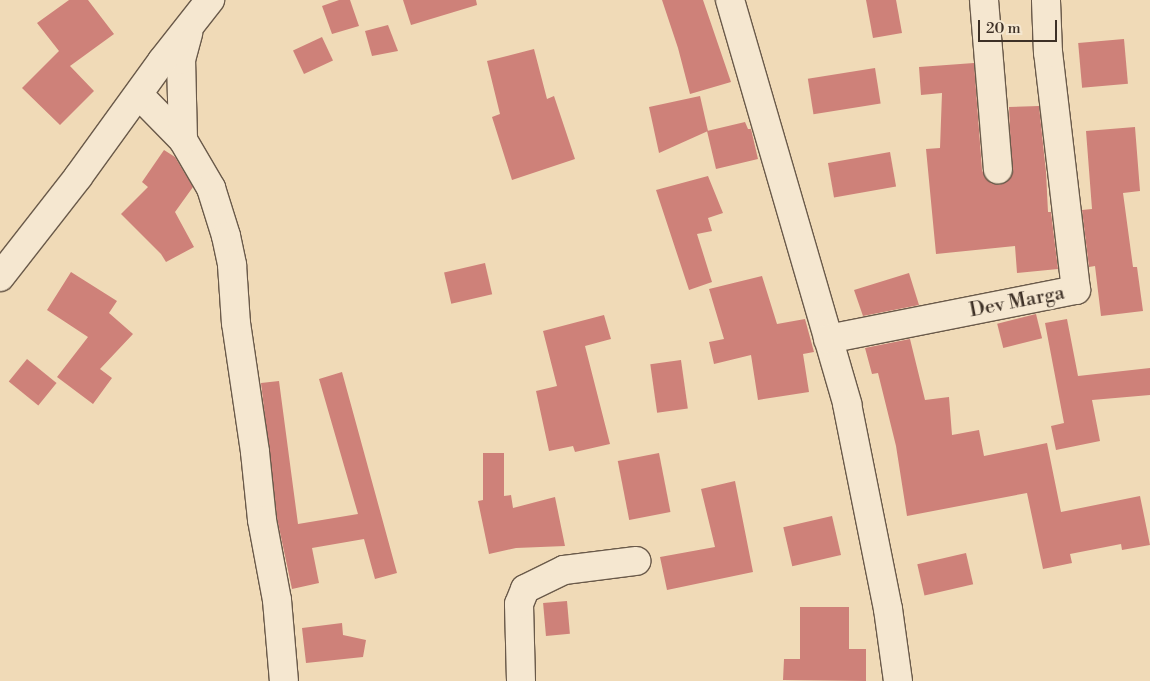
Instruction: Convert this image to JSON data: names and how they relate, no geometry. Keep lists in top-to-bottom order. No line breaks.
{"streets":{"street":["Dev Marga"]},"scale_bar":"20 m"}
